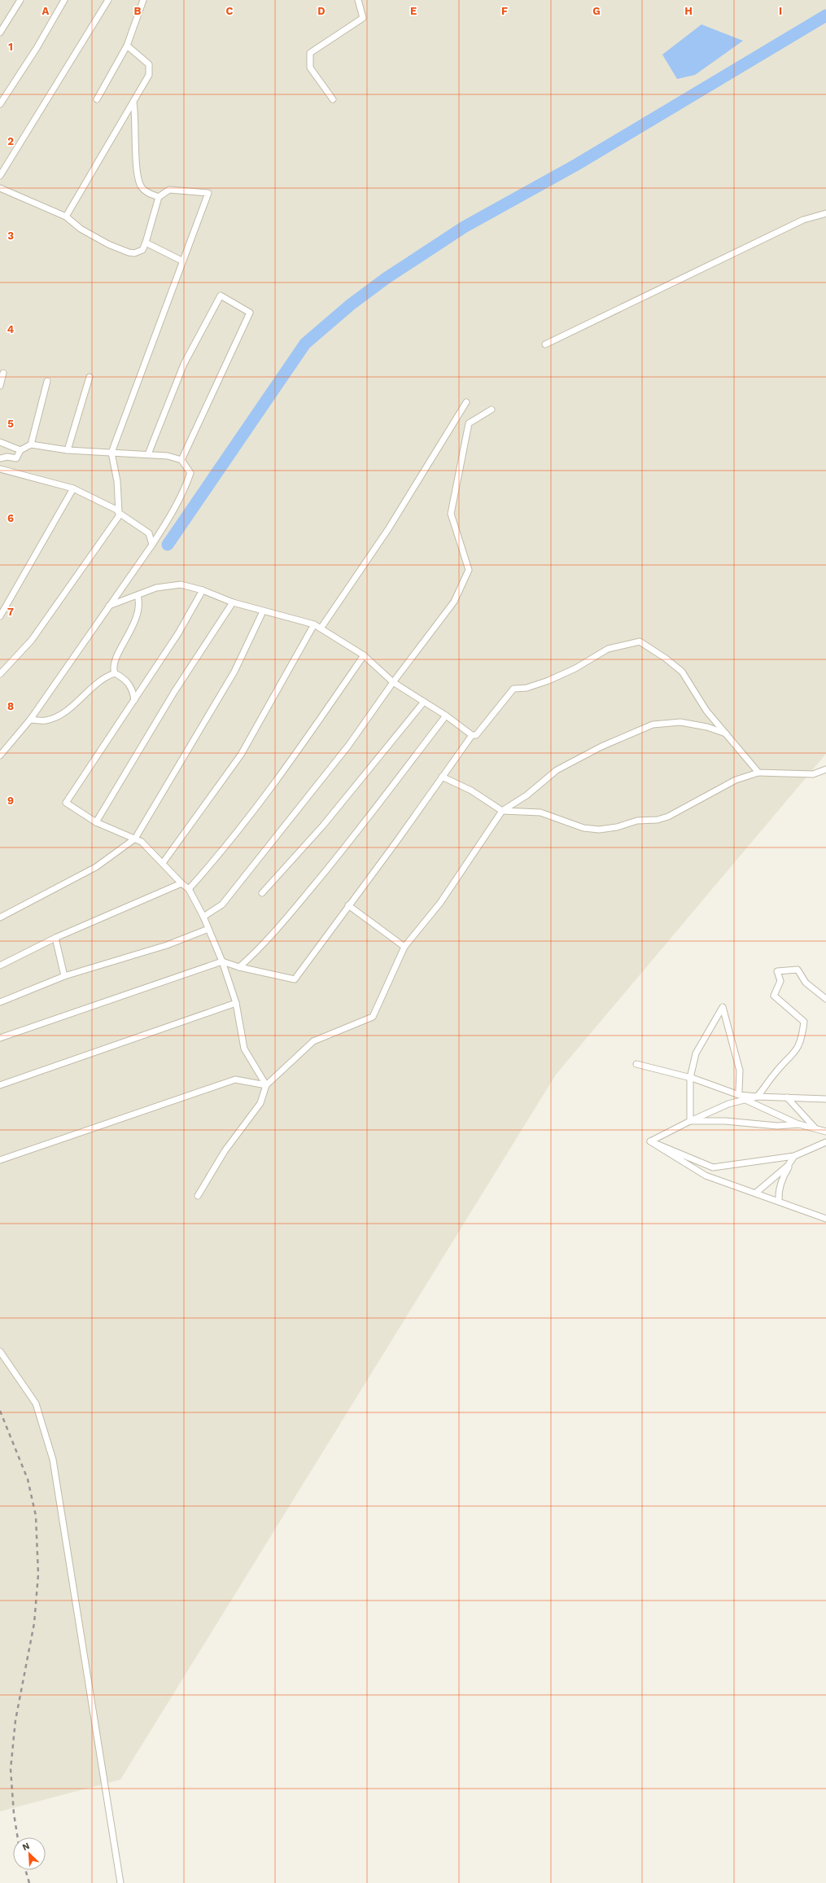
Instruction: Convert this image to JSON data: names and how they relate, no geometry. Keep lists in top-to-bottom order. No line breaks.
{"north":"top left","grid":{"columns":["A","B","C","D","E","F","G","H","I"],"rows":["1","2","3","4","5","6","7","8","9"]}}
